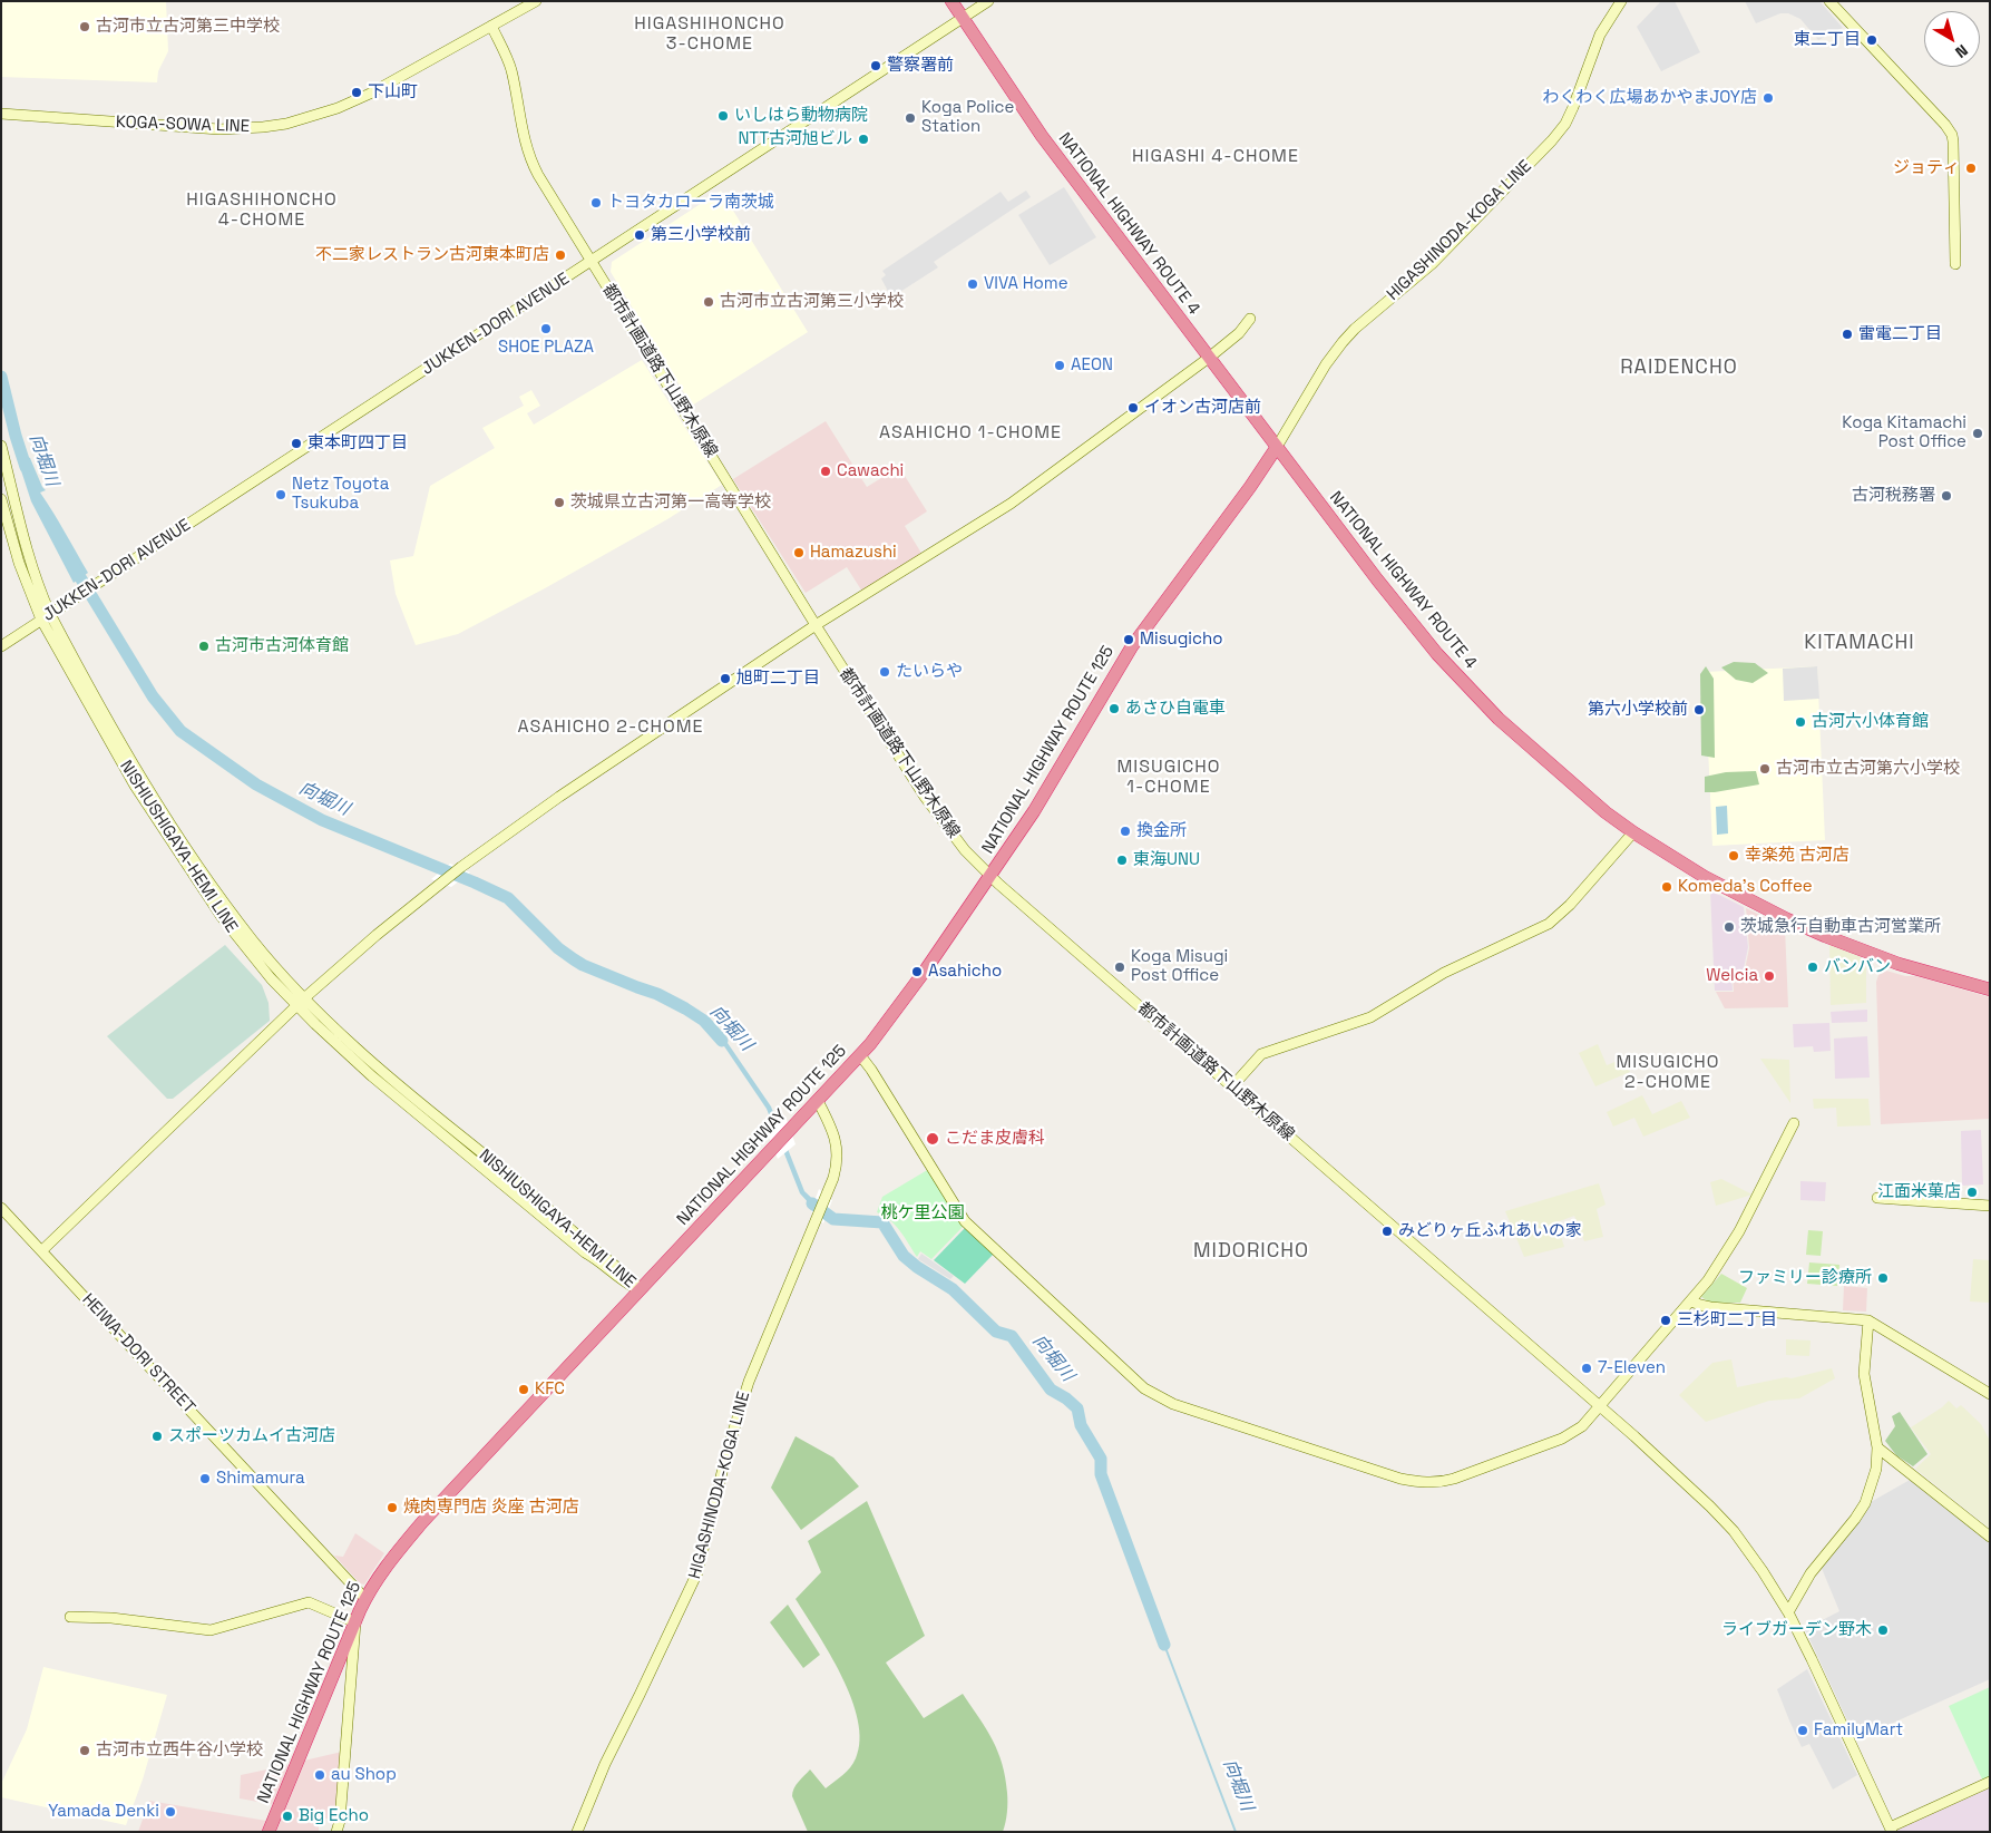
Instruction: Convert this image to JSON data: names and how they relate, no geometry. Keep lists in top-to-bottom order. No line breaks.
{"streets":{"highway":["NATIONAL HIGHWAY ROUTE 4","NATIONAL HIGHWAY ROUTE 125"],"street":["KOGA-SOWA LINE","HIGASHINODA-KOGA LINE","JUKKEN-DORI AVENUE","都市計画道路下山野木原線","NISHIUSHIGAYA-HEMI LINE","HEIWA-DORI STREET"]},"crossings":[["KOGA-SOWA LINE","都市計画道路下山野木原線"],["NATIONAL HIGHWAY ROUTE 4","HIGASHINODA-KOGA LINE"],["NATIONAL HIGHWAY ROUTE 4","JUKKEN-DORI AVENUE"],["NATIONAL HIGHWAY ROUTE 4","NATIONAL HIGHWAY ROUTE 125"],["HIGASHINODA-KOGA LINE","NATIONAL HIGHWAY ROUTE 125"],["JUKKEN-DORI AVENUE","都市計画道路下山野木原線"],["JUKKEN-DORI AVENUE","NISHIUSHIGAYA-HEMI LINE"],["都市計画道路下山野木原線","NATIONAL HIGHWAY ROUTE 125"],["NATIONAL HIGHWAY ROUTE 125","NISHIUSHIGAYA-HEMI LINE"],["NATIONAL HIGHWAY ROUTE 125","HEIWA-DORI STREET"]],"districts":["HIGASHIHONCHO 3-CHOME","HIGASHI 4-CHOME","HIGASHIHONCHO 4-CHOME","RAIDENCHO","ASAHICHO 1-CHOME","KITAMACHI","ASAHICHO 2-CHOME","MISUGICHO 1-CHOME","MISUGICHO 2-CHOME","MIDORICHO"],"water":["向堀川"],"parks":["桃ケ里公園"],"places":["古河市立古河第三中学校","東二丁目","警察署前","下山町","わくわく広場あかやまJOY店","いしはら動物病院","Koga Police Station","NTT古河旭ビル","ジョティ","トヨタカローラ南茨城","第三小学校前","不二家レストラン古河東本町店","VIVA Home","古河市立古河第三小学校","SHOE PLAZA","雷電二丁目","AEON","イオン古河店前","Koga Kitamachi Post Office","東本町四丁目","Cawachi","Netz Toyota Tsukuba","古河税務署","茨城県立古河第一高等学校","Hamazushi","Misugicho","古河市古河体育館","たいらや","旭町二丁目","あさひ自電車","第六小学校前","古河六小体育館","古河市立古河第六小学校","換金所","幸楽苑 古河店","東海UNU","Komeda's Coffee","茨城急行自動車古河営業所","Koga Misugi Post Office","バンバン","Asahicho","Welcia","こだま皮膚科","江面米菓店","みどりヶ丘ふれあいの家","ファミリー診療所","三杉町二丁目","7-Eleven","KFC","スポーツカムイ古河店","Shimamura","焼肉専門店 炎座 古河店","ライブガーデン野木","FamilyMart","古河市立西牛谷小学校","au Shop","Yamada Denki","Big Echo"],"north":"bottom right"}
